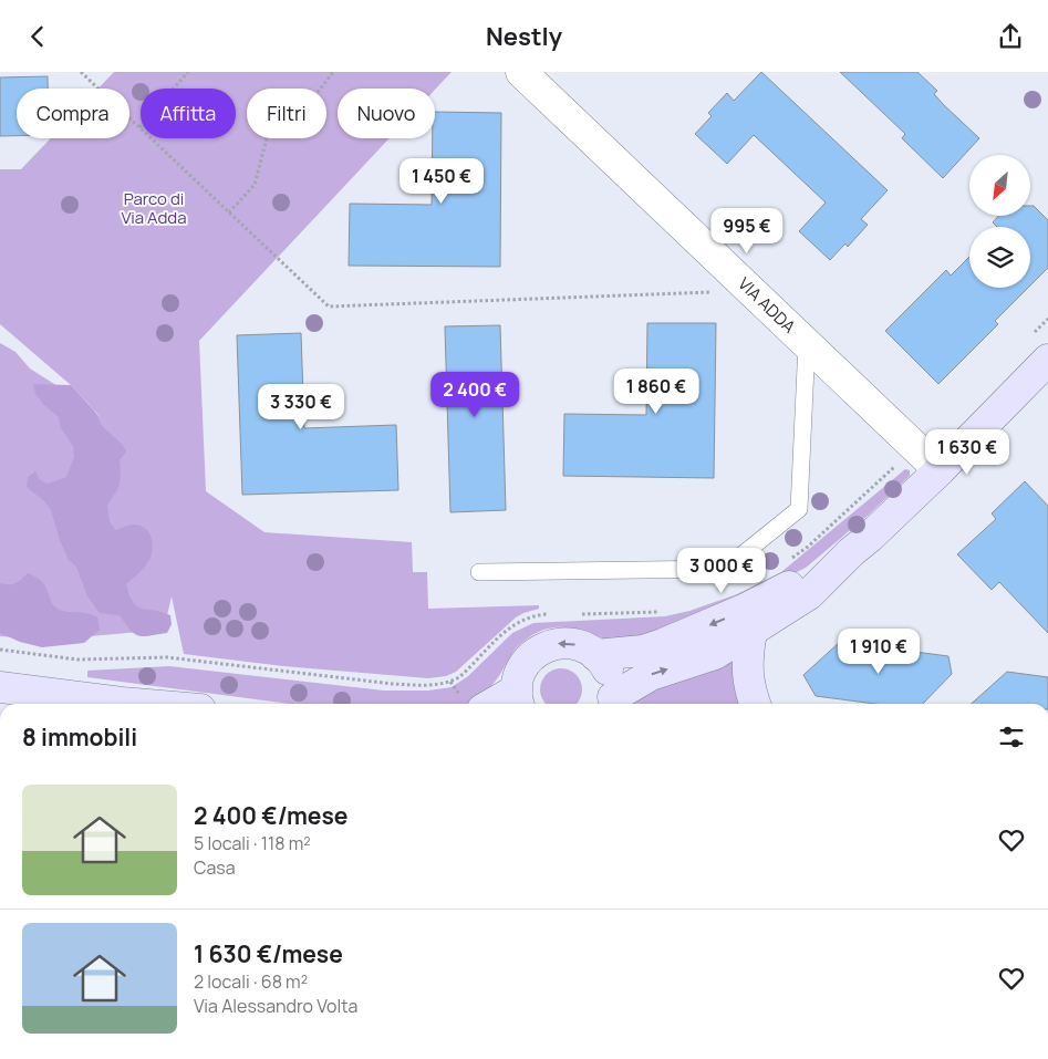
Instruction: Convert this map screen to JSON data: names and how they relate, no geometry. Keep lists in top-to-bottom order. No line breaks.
{"streets":{"street":["VIA ADDA"]},"parks":["Parco di Via Adda"],"north":"bottom left","page":{"header":"Nestly","chip":["Compra","Affitta","Filtri","Nuovo"],"price":["1 450 €","995 €","1 860 €","2 400 €","3 330 €","1 630 €","3 000 €","1 910 €"],"heading":"8 immobili","list":[{"name":"2 400 €/mese","note":"5 locali · 118 m² · Casa"},{"name":"1 630 €/mese","note":"2 locali · 68 m² · Via Alessandro Volta"}]}}
